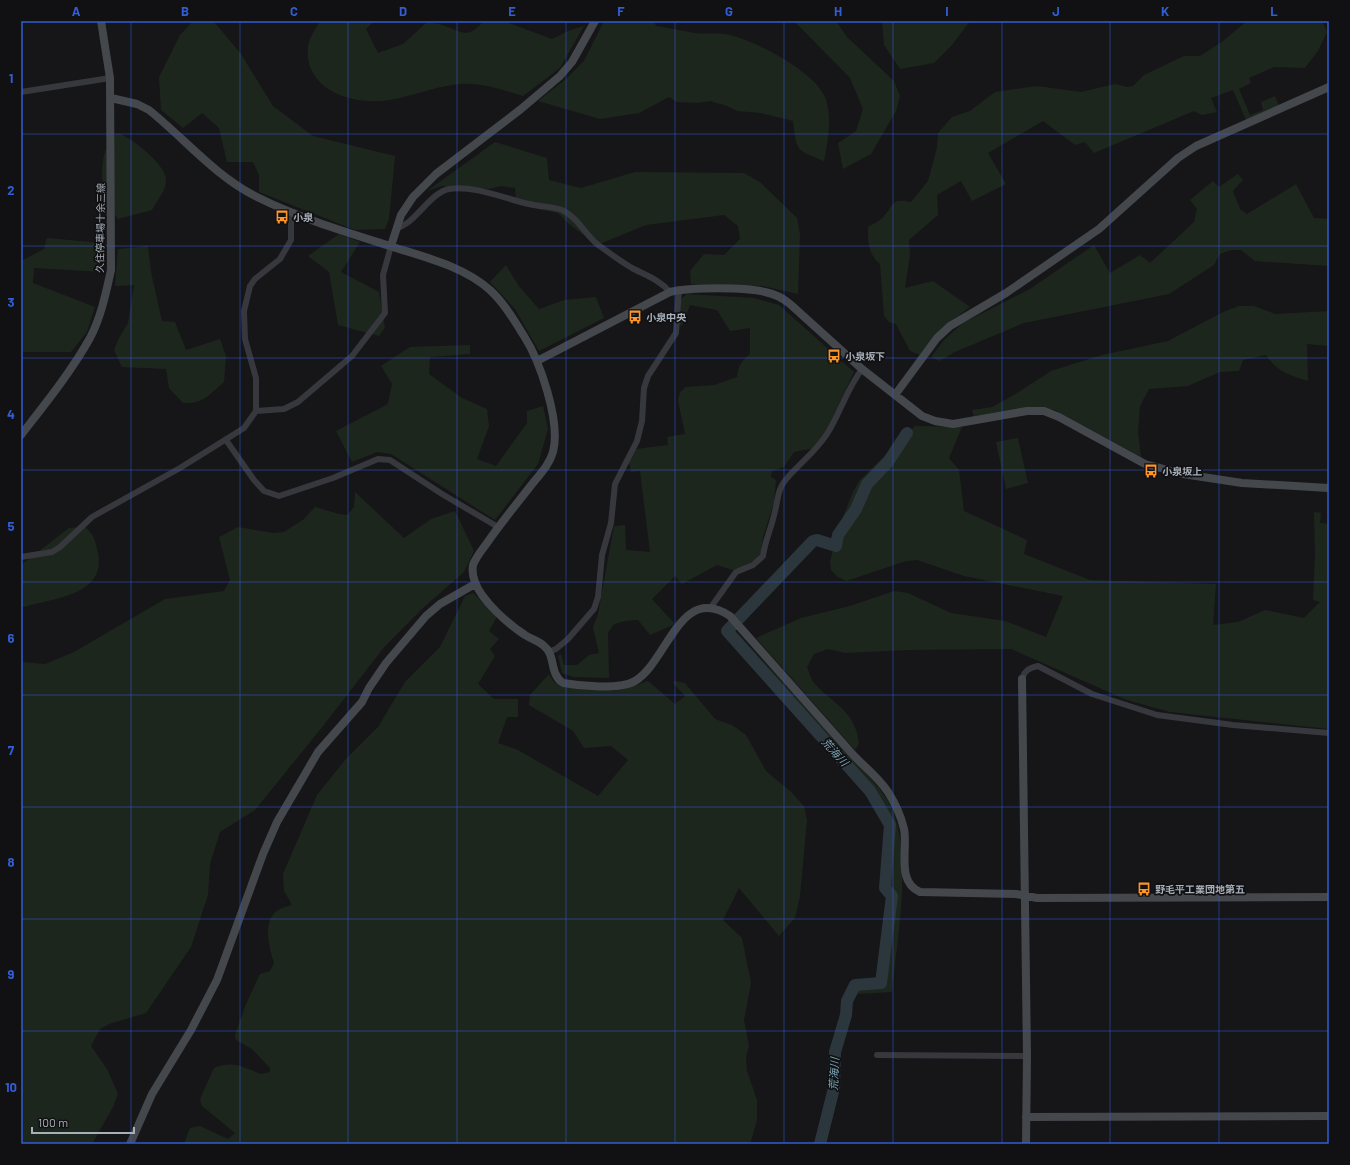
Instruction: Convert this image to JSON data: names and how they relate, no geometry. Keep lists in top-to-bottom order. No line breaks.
{"streets":{"street":["久住停車場十余三線"]},"water":["荒海川"],"places":{"bus stop":["小泉","小泉中央","小泉坂下","小泉坂上","野毛平工業団地第五"]},"scale_bar":"100 m","grid":{"columns":["A","B","C","D","E","F","G","H","I","J","K","L"],"rows":["1","2","3","4","5","6","7","8","9","10"]}}
